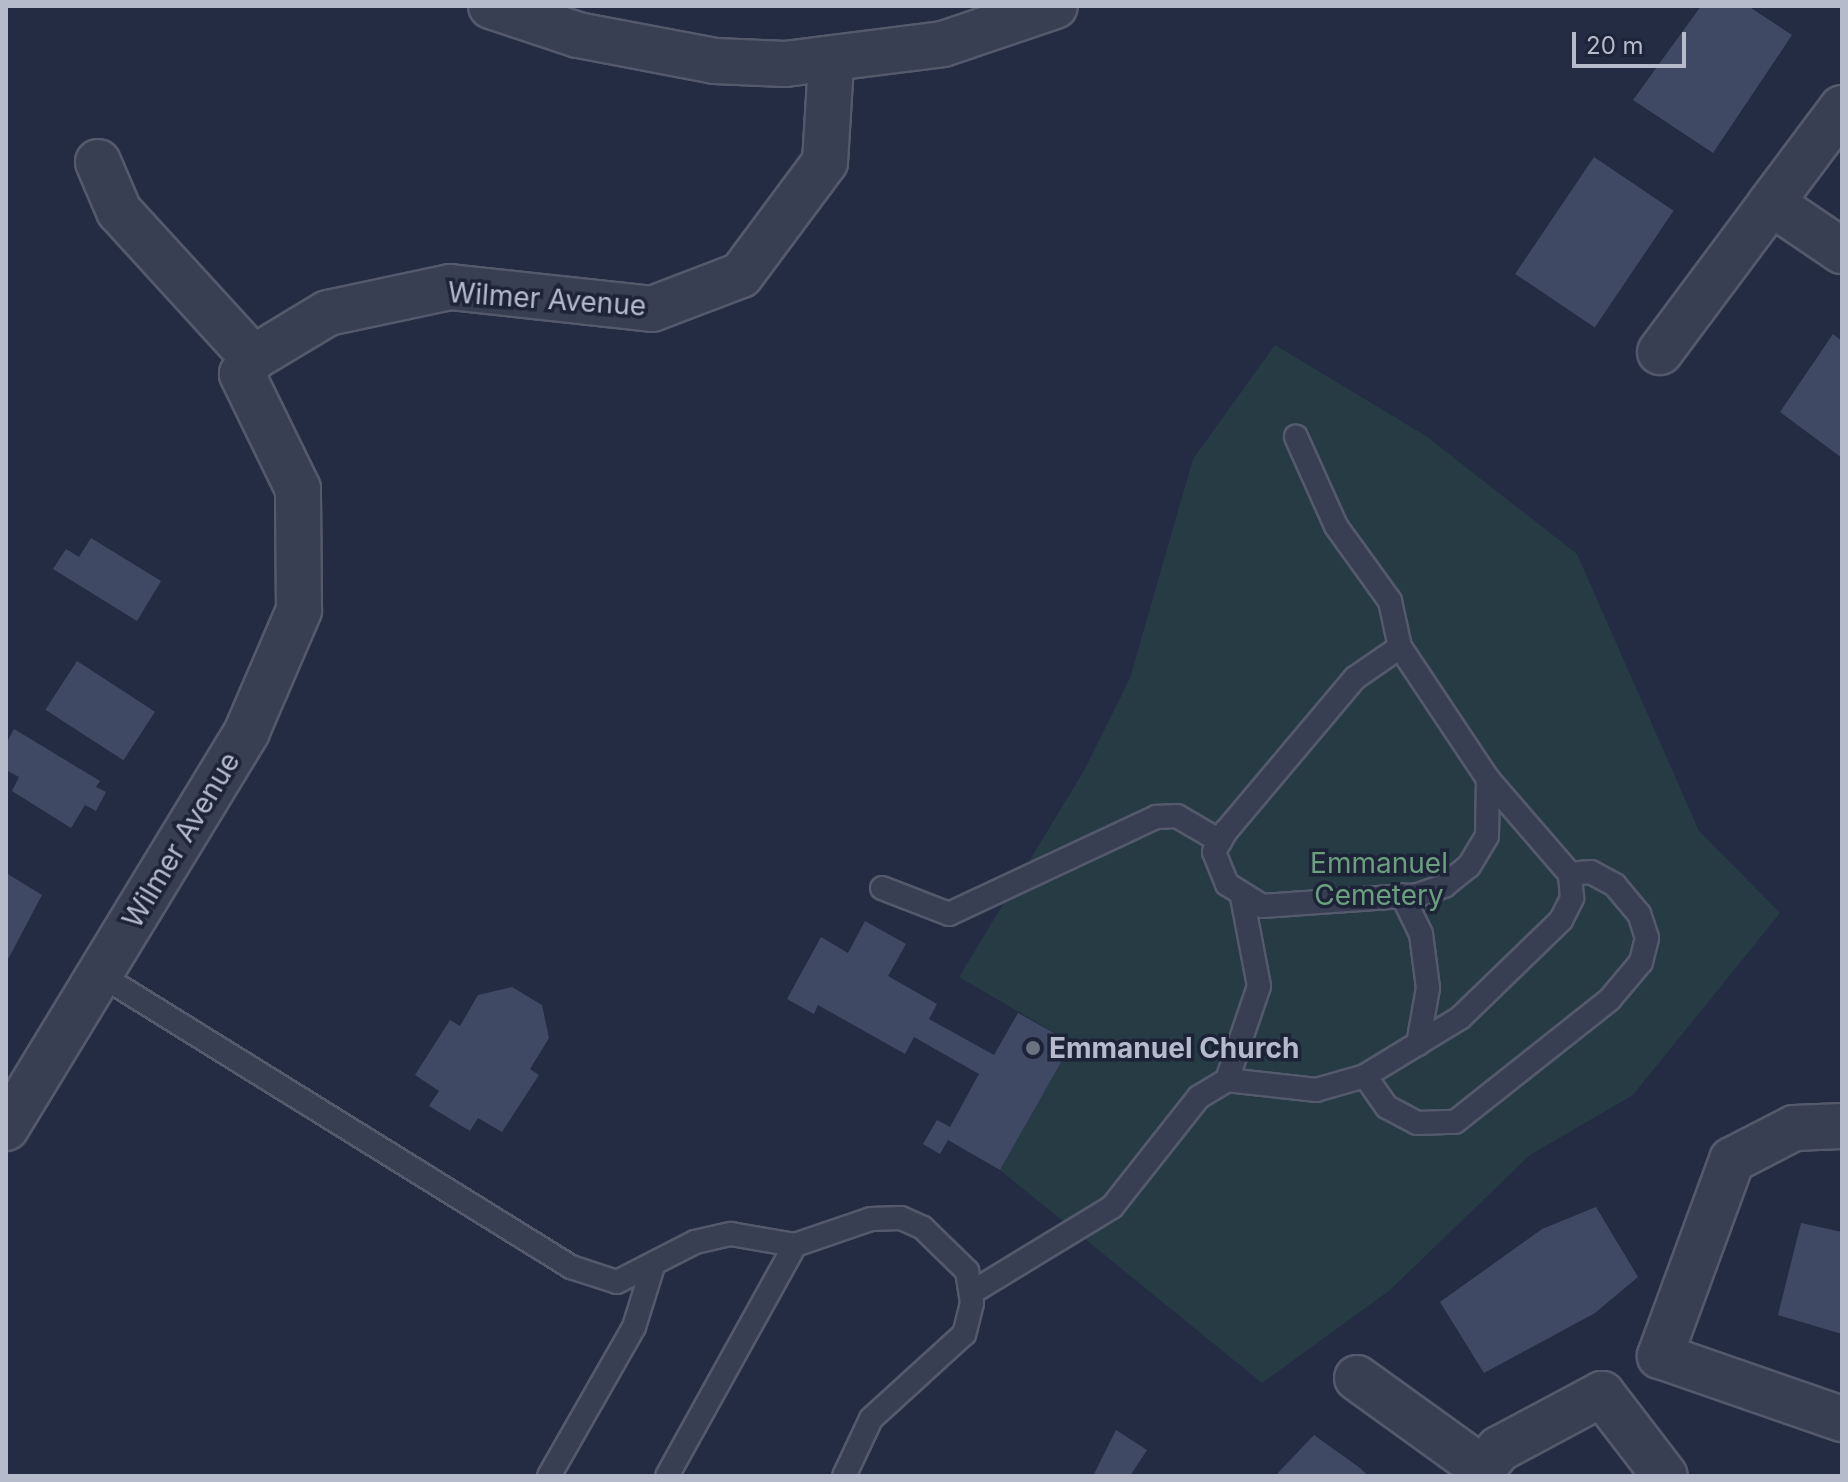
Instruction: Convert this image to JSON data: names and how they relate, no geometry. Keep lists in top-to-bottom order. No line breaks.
{"streets":{"street":["Wilmer Avenue"]},"parks":["Emmanuel Cemetery"],"places":["Emmanuel Church"],"scale_bar":"20 m"}
